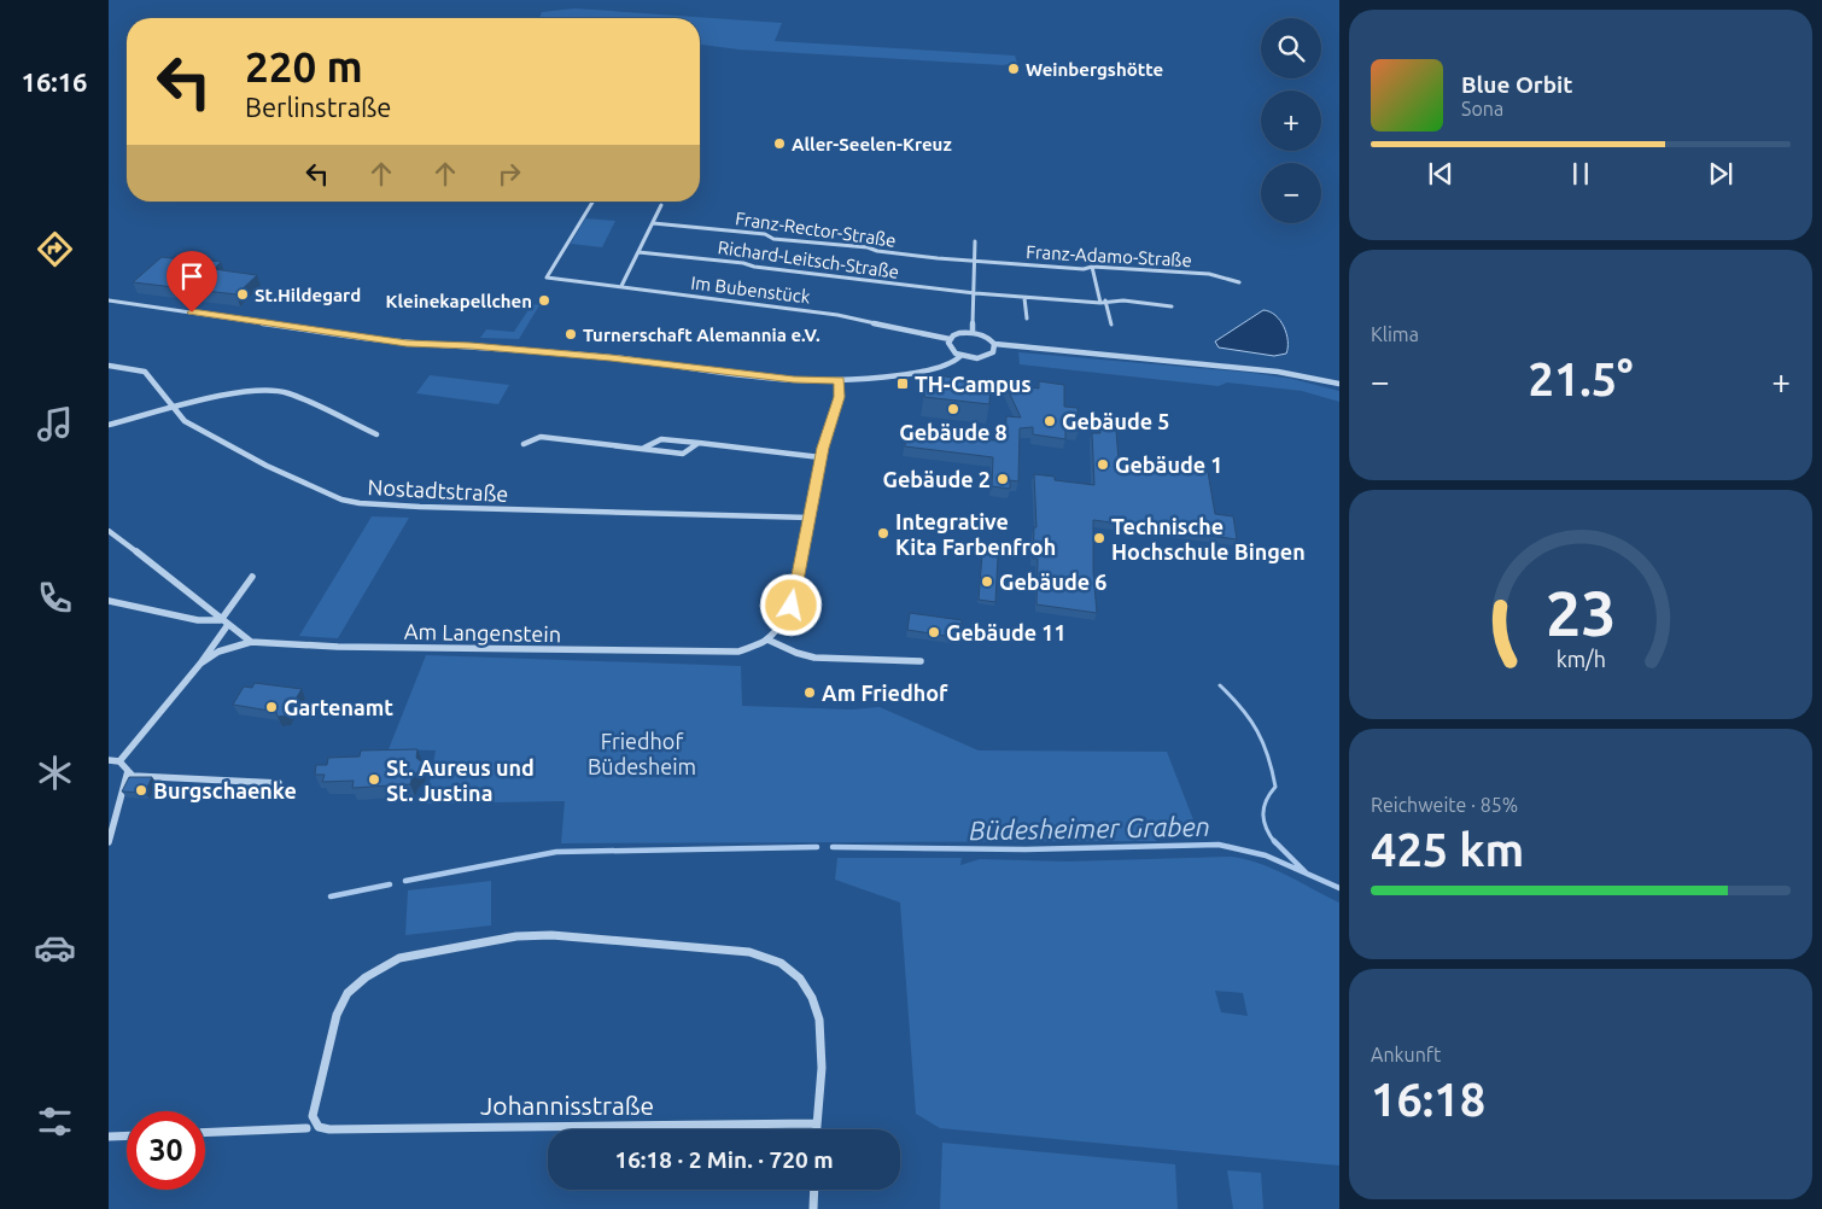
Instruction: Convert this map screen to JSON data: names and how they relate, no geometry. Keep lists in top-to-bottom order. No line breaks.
{"streets":{"street":["Franz-Rector-Straße","Franz-Adamo-Straße","Richard-Leitsch-Straße","Im Bubenstück","Nostadtstraße","Am Langenstein","Johannisstraße"]},"crossings":[["Franz-Rector-Straße","Franz-Adamo-Straße"],["Nostadtstraße","Am Langenstein"]],"water":["Büdesheimer Graben"],"parks":["Friedhof Büdesheim"],"places":{"other":["Weinbergshötte","Aller-Seelen-Kreuz","St.Hildegard","Kleinekapellchen","Turnerschaft Alemannia e.V.","Gebäude 8","Gebäude 5","Gebäude 1","Gebäude 2","Integrative Kita Farbenfroh","Technische Hochschule Bingen","Gebäude 6","Gebäude 11","Am Friedhof","Gartenamt","St. Aureus und St. Justina","Burgschaenke"],"transit":["TH-Campus"]},"page":{"tabs":"16:16","map_buttons":["+","−"],"turn":["220 m","Berlinstraße"],"song":["Blue Orbit","Sona"],"tile":["Klima",["Reichweite · 85%","425 km"],["Ankunft","16:18"]],"heat":["−","21.5°","+"],"limit":"30","trip":"16:18 · 2 Min. · 720 m","gauge":["23","km/h"]}}
